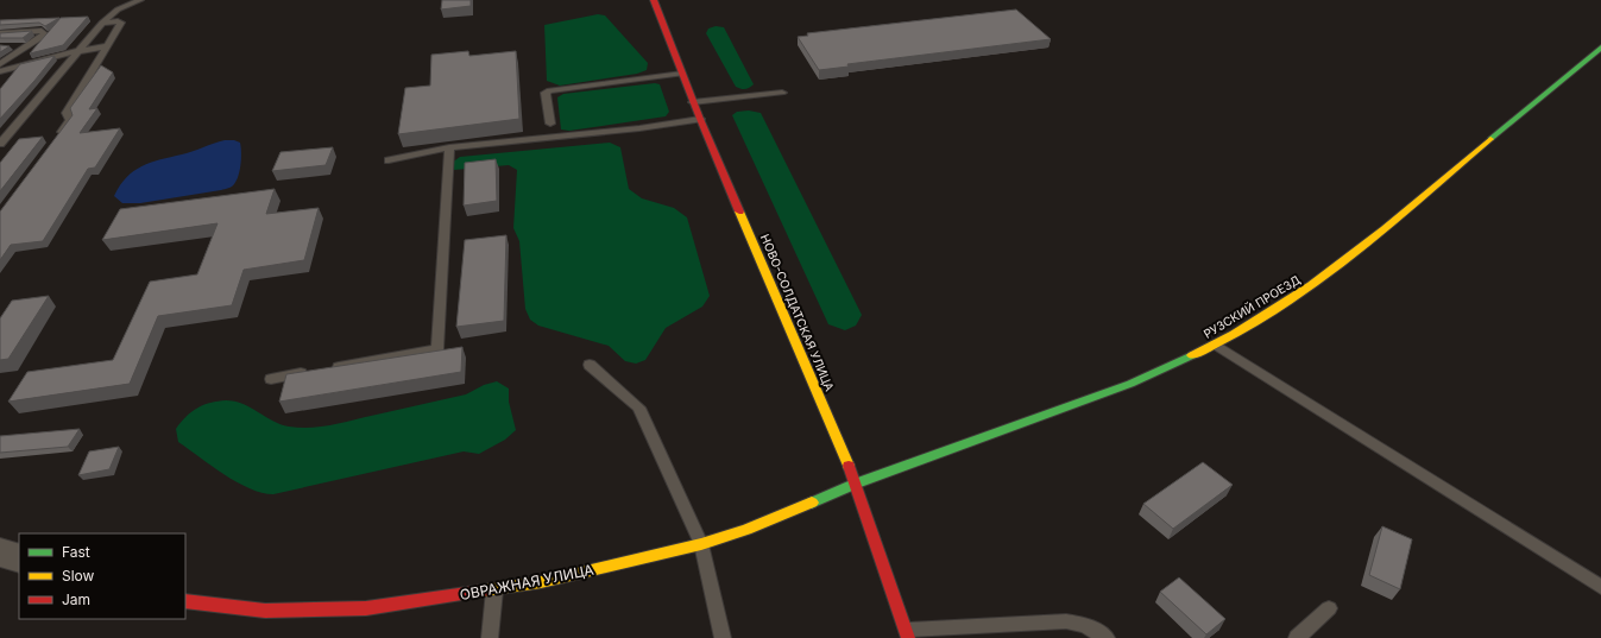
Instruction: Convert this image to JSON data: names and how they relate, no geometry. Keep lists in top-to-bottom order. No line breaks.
{"streets":{"street":["РУЗСКИЙ ПРОЕЗД","НОВО-СОЛДАТСКАЯ УЛИЦА","ОВРАЖНАЯ УЛИЦА"]},"crossings":[["РУЗСКИЙ ПРОЕЗД","НОВО-СОЛДАТСКАЯ УЛИЦА"],["РУЗСКИЙ ПРОЕЗД","ОВРАЖНАЯ УЛИЦА"],["НОВО-СОЛДАТСКАЯ УЛИЦА","ОВРАЖНАЯ УЛИЦА"]],"legend":["Fast","Slow","Jam"]}
